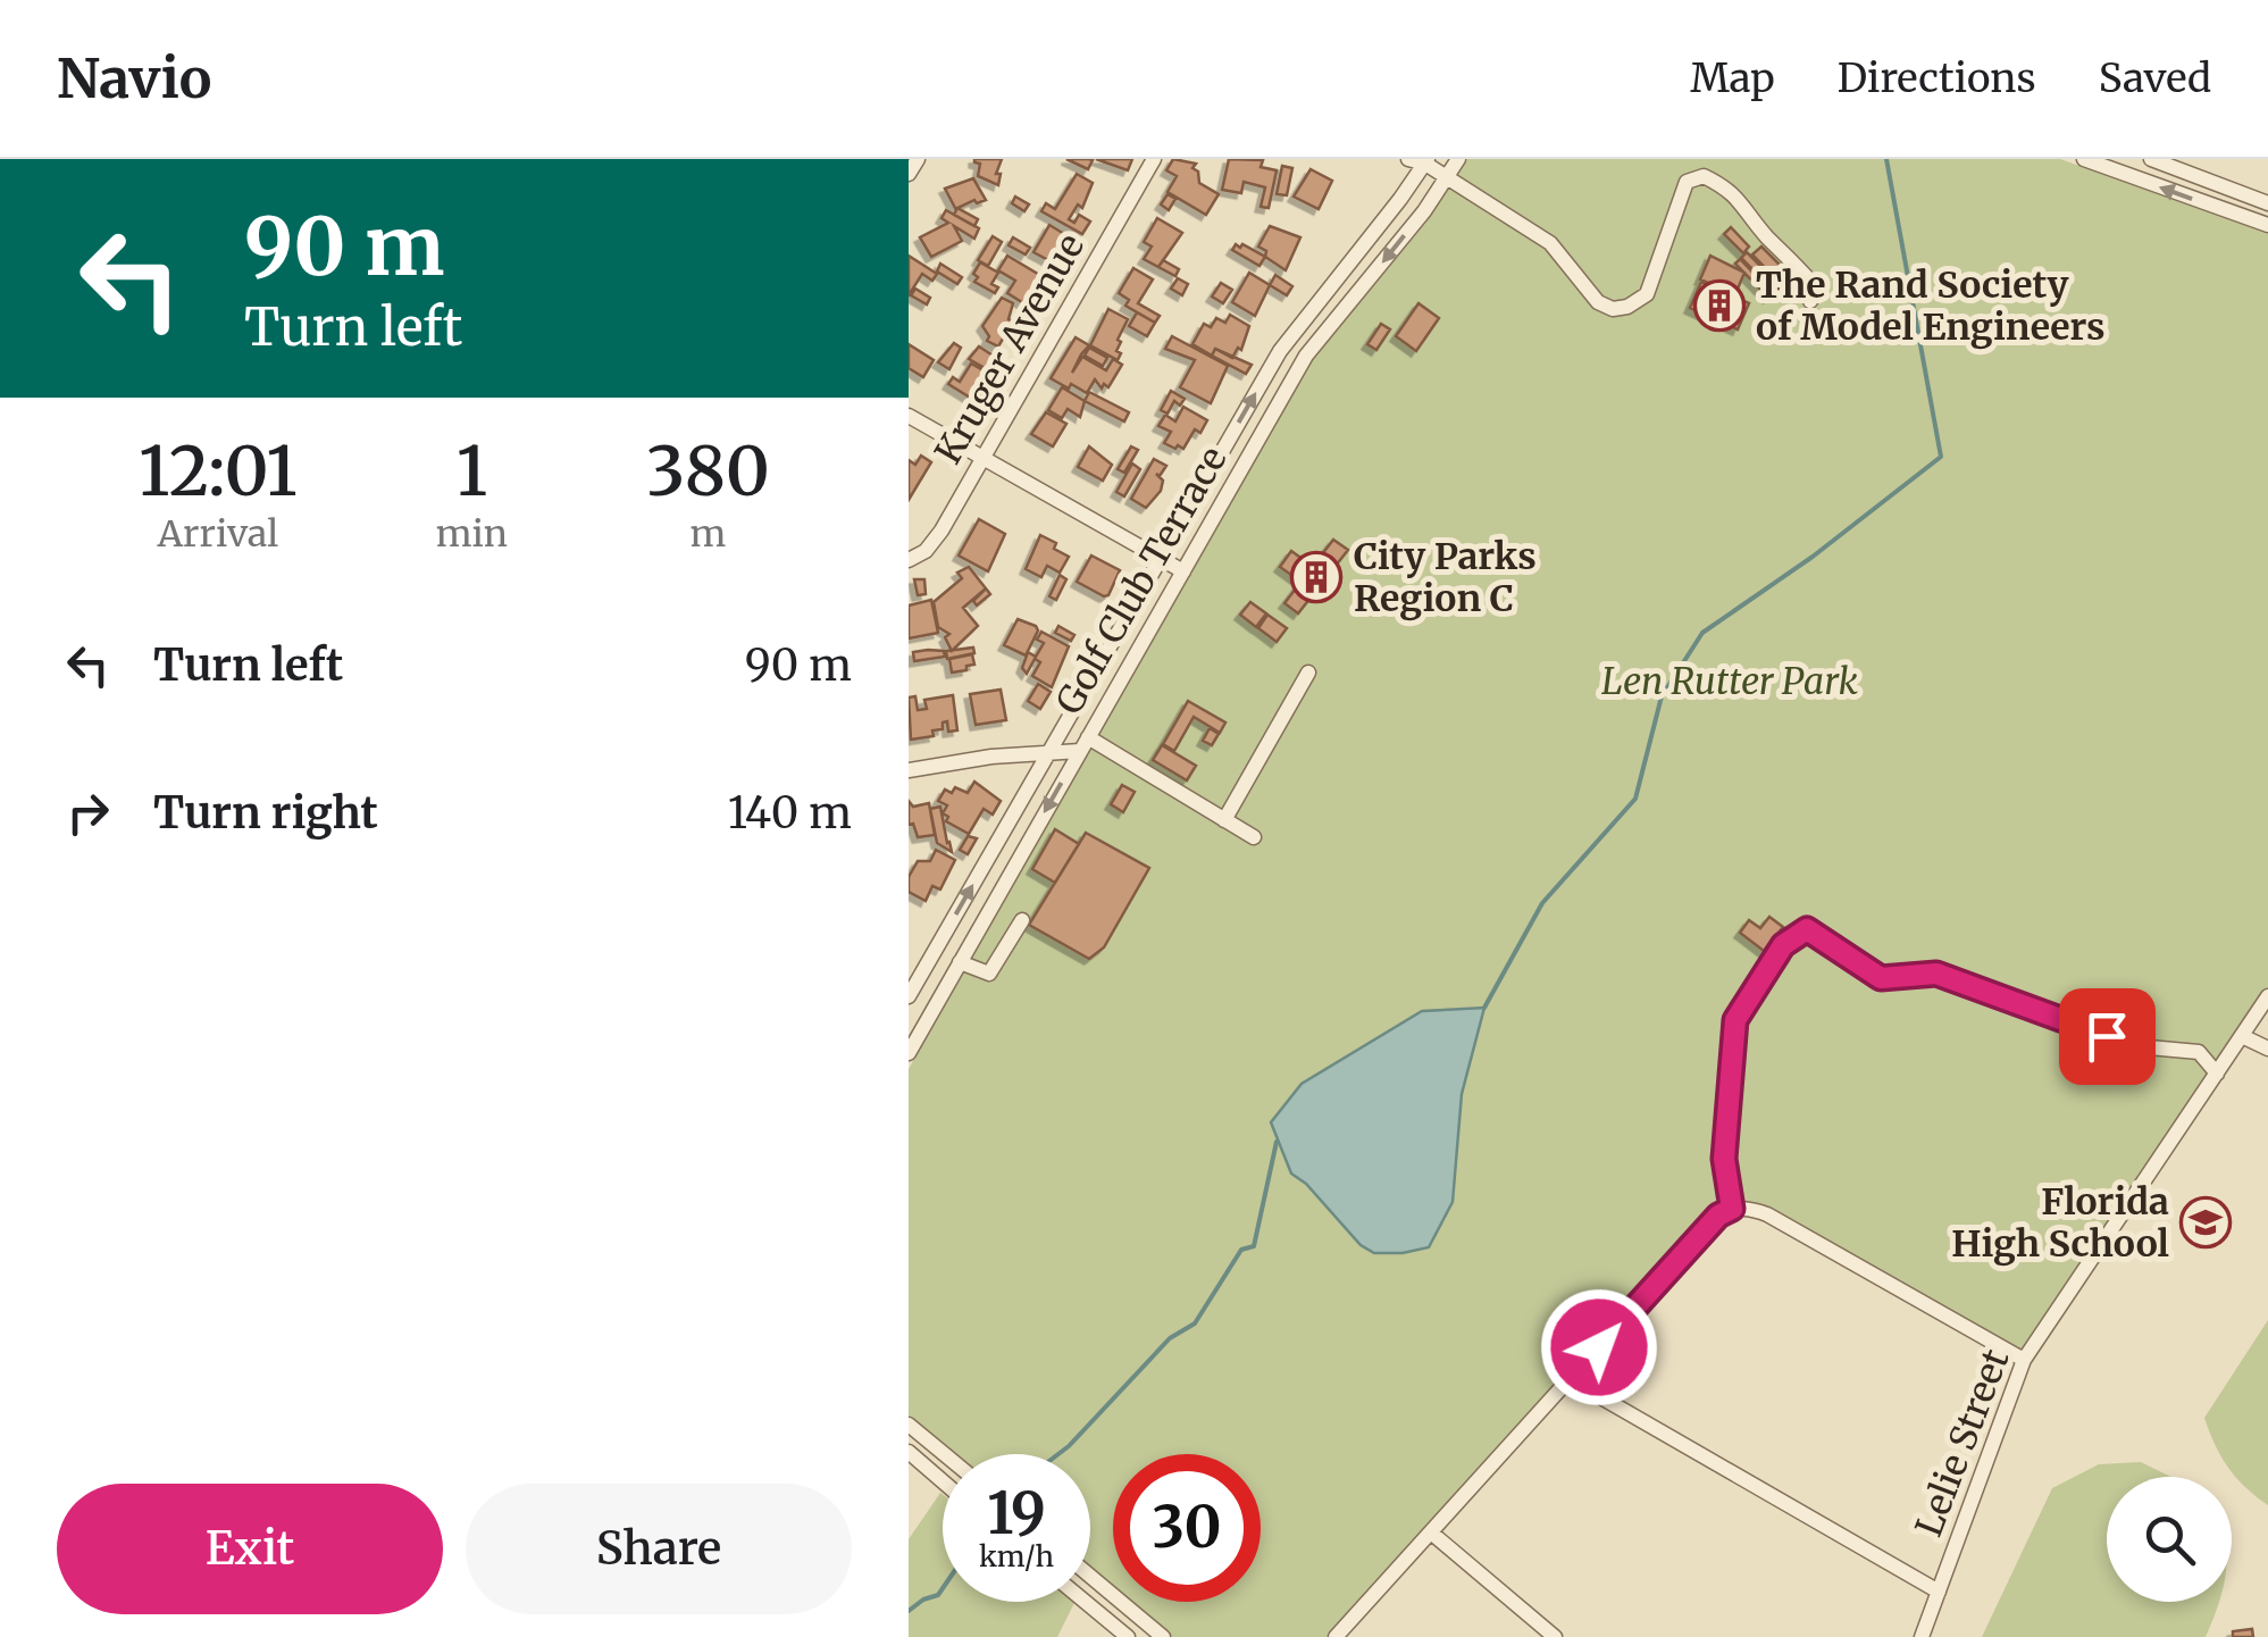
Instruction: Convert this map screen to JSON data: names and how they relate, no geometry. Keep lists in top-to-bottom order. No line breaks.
{"streets":{"street":["Kruger Avenue","Golf Club Terrace","Lelie Street"]},"parks":["Len Rutter Park"],"places":{"building":["The Rand Society of Model Engineers","City Parks Region C"],"school or university":["Florida High School"]},"page":{"header":"Navio","nav":["Map","Directions","Saved"],"turn":["90 m","Turn left"],"eta":["12:01","Arrival","1","min","380","m"],"list":[{"name":"Turn left","value":"90 m"},{"name":"Turn right","value":"140 m"}],"speed":"19 km/h","limit":"30","buttons":["Exit","Share"]}}
